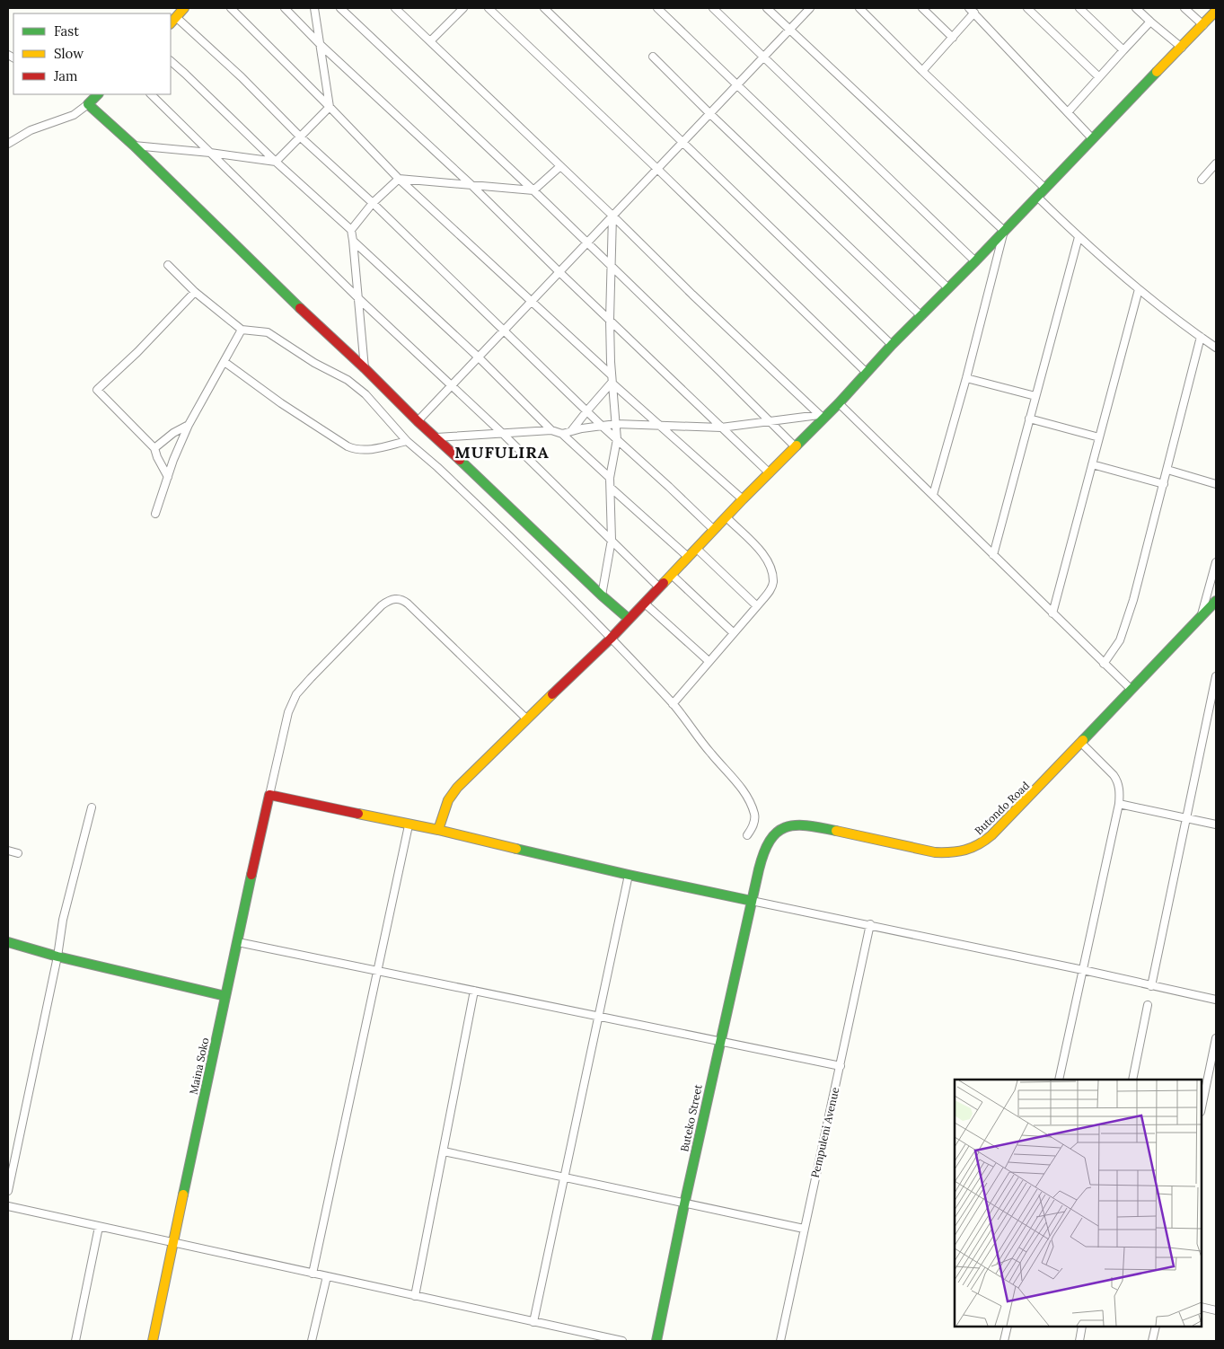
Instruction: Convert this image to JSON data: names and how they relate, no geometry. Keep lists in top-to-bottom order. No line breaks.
{"streets":{"street":["Butondo Road","Maina Soko","Buteko Street","Pempuleni Avenue"]},"crossings":[["Butondo Road","Buteko Street"]],"districts":["MUFULIRA"],"legend":["Fast","Slow","Jam"]}
